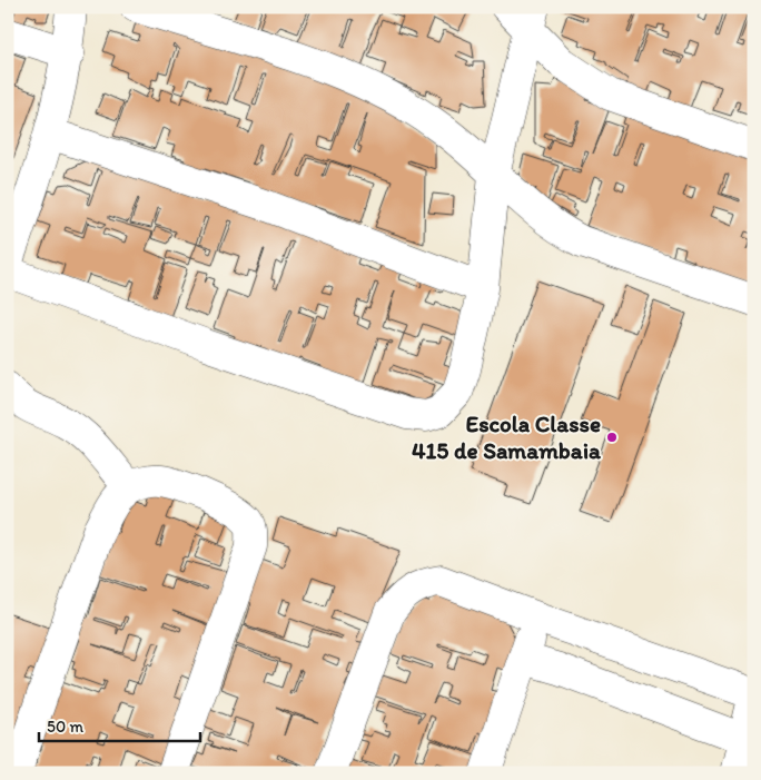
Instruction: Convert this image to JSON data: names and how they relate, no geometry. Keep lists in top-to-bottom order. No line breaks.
{"places":["Escola Classe 415 de Samambaia"],"scale_bar":"50 m"}
